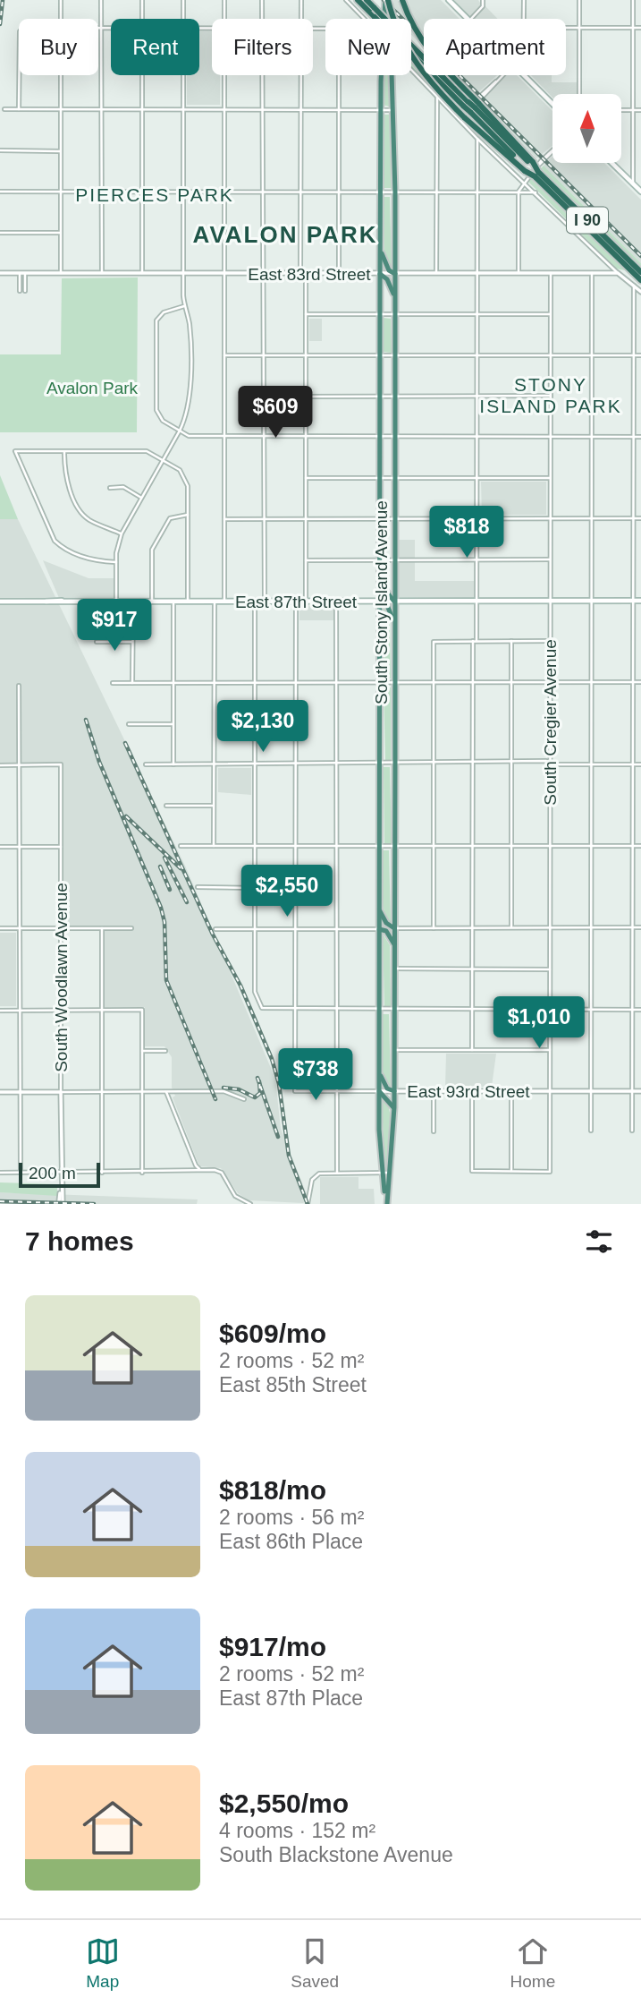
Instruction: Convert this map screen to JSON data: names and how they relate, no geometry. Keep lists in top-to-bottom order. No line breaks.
{"streets":{"highway":["I 90","South Stony Island Avenue"],"main road":["East 87th Street"],"street":["East 83rd Street","South Cregier Avenue","South Woodlawn Avenue","East 93rd Street"]},"crossings":[["East 83rd Street","South Stony Island Avenue"],["East 83rd Street","South Cregier Avenue"],["East 87th Street","South Stony Island Avenue"],["East 87th Street","South Cregier Avenue"],["South Stony Island Avenue","East 93rd Street"],["South Cregier Avenue","East 93rd Street"]],"districts":["PIERCES PARK","AVALON PARK","STONY ISLAND PARK"],"parks":["Avalon Park"],"scale_bar":"200 m","north":"top","page":{"chip":["Buy","Rent","Filters","New","Apartment"],"price":["$609","$818","$917","$2,130","$2,550","$1,010","$738"],"scale":"200 m","heading":"7 homes","list":[{"name":"$609/mo","note":"2 rooms · 52 m² · East 85th Street"},{"name":"$818/mo","note":"2 rooms · 56 m² · East 86th Place"},{"name":"$917/mo","note":"2 rooms · 52 m² · East 87th Place"},{"name":"$2,550/mo","note":"4 rooms · 152 m² · South Blackstone Avenue"}],"tabs":["Map","Saved","Home"]}}
